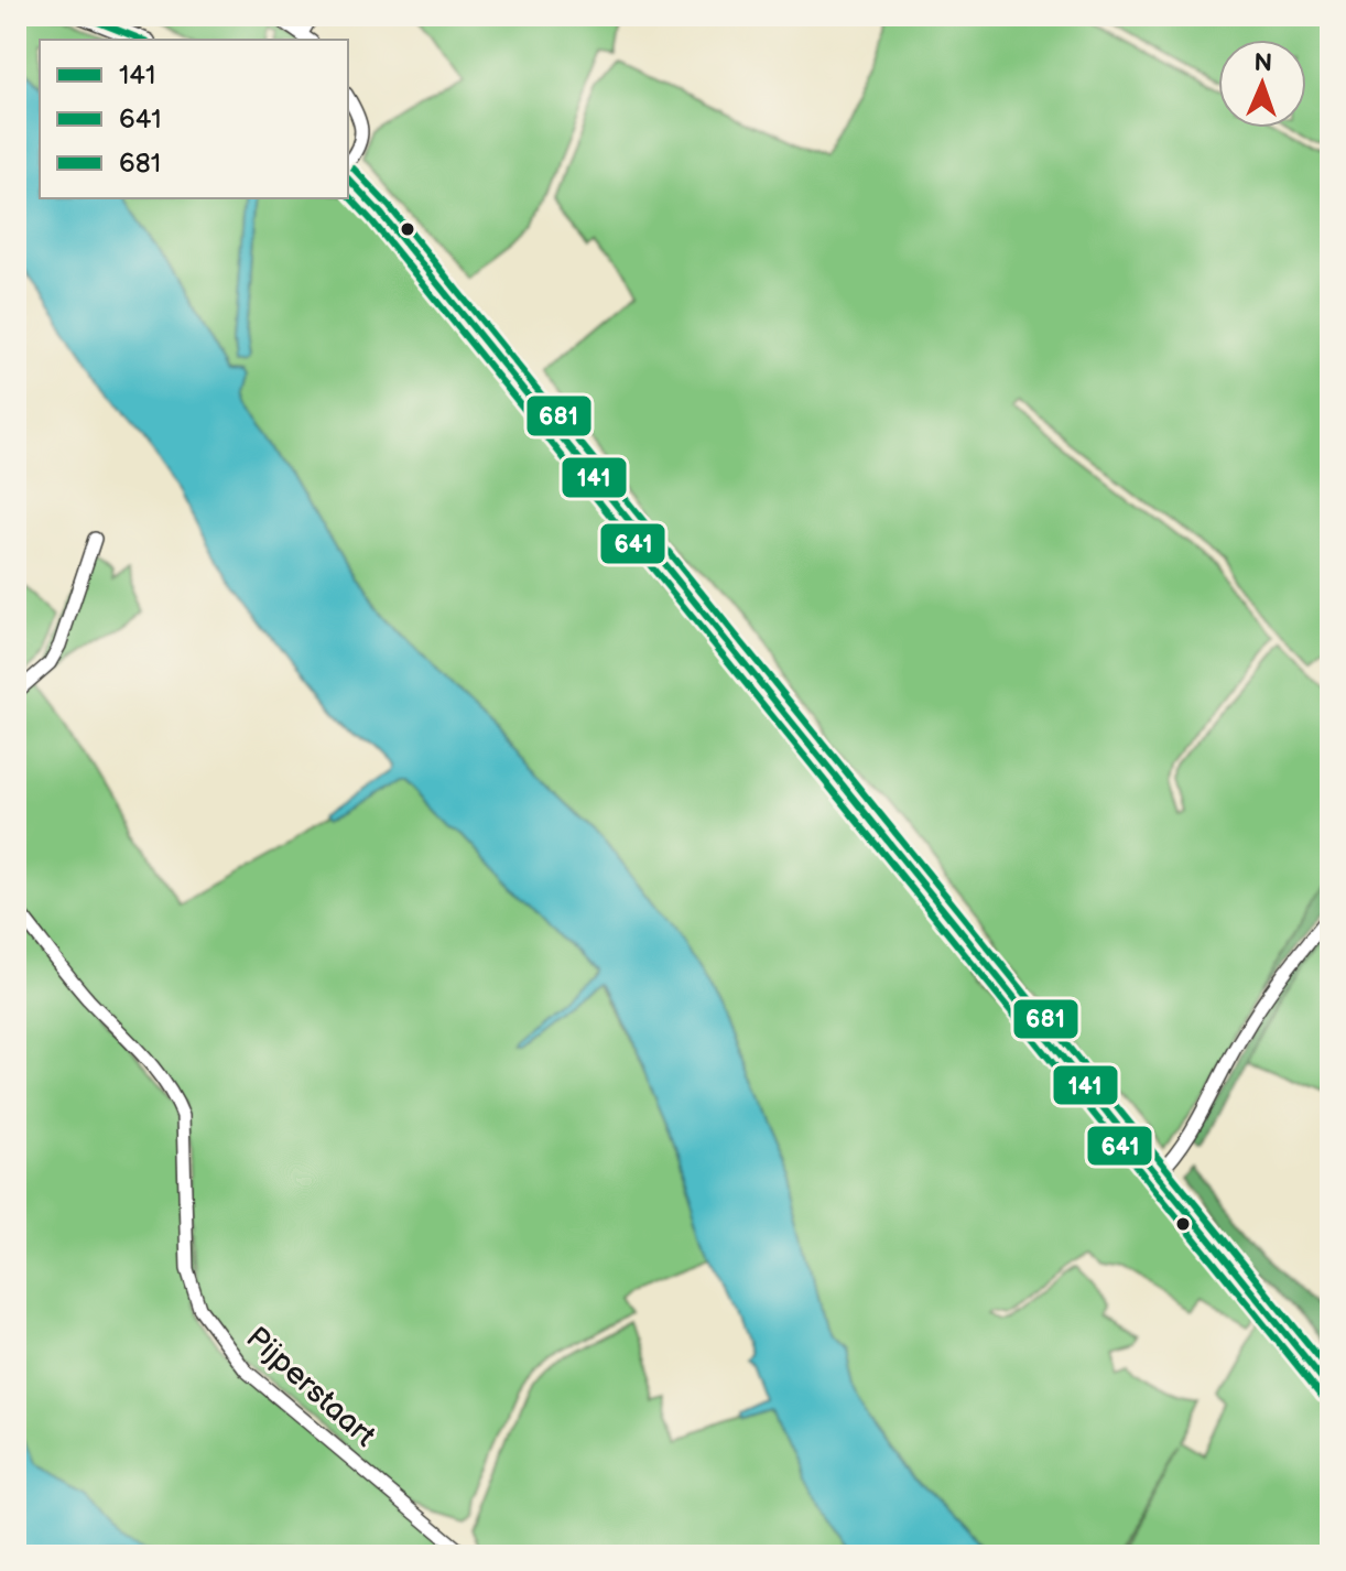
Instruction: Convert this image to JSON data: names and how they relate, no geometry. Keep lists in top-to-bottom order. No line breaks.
{"streets":{"street":["Pijperstaart"]},"lines":["transit line 141","transit line 681","transit line 641"],"legend":["141","641","681"],"north":"top"}
